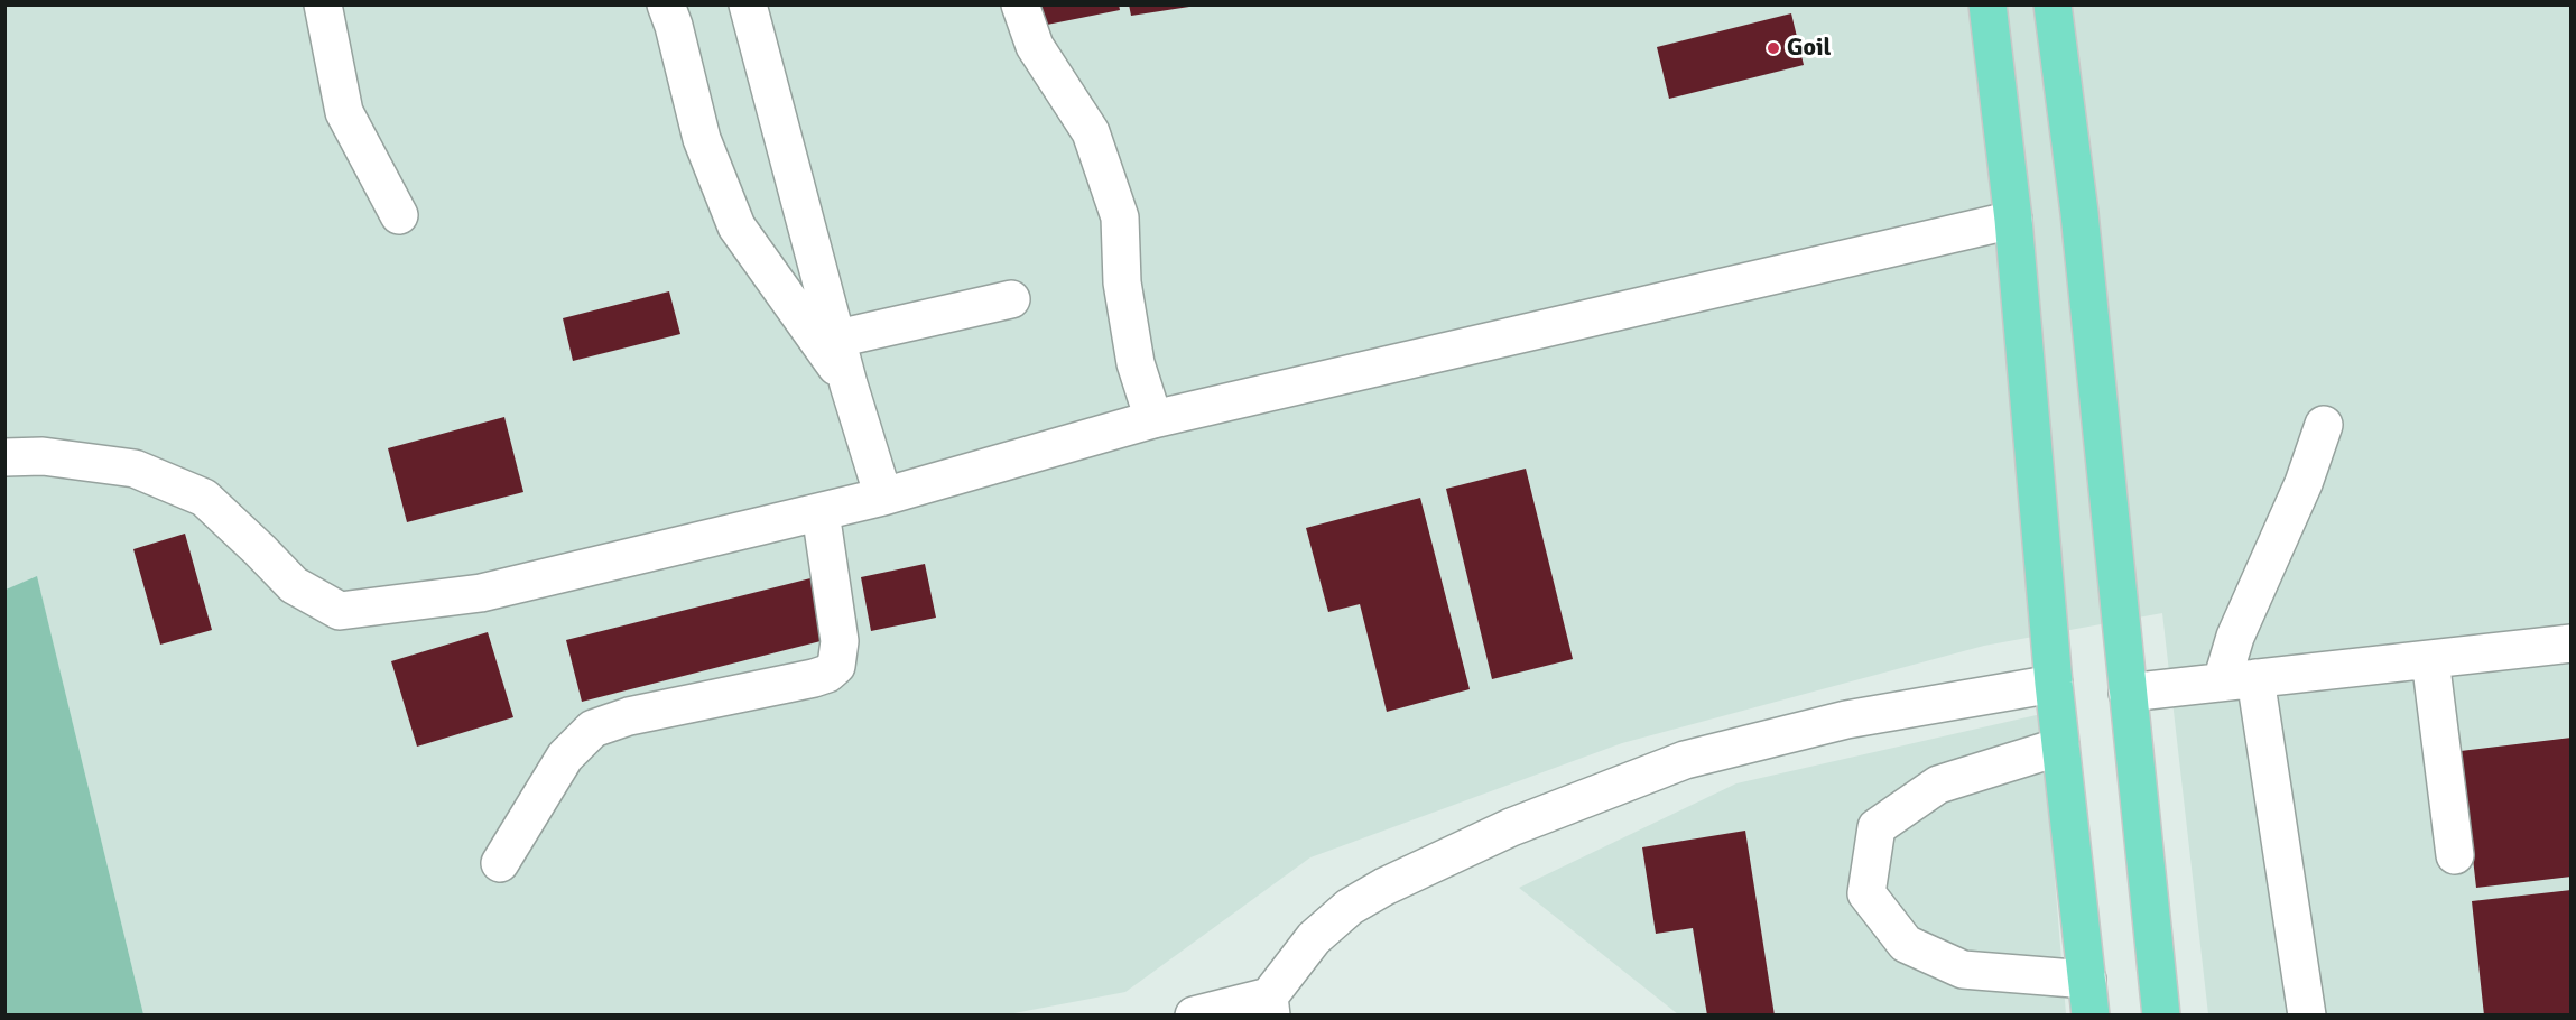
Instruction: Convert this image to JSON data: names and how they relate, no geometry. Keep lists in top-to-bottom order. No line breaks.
{"places":["Goil"]}
